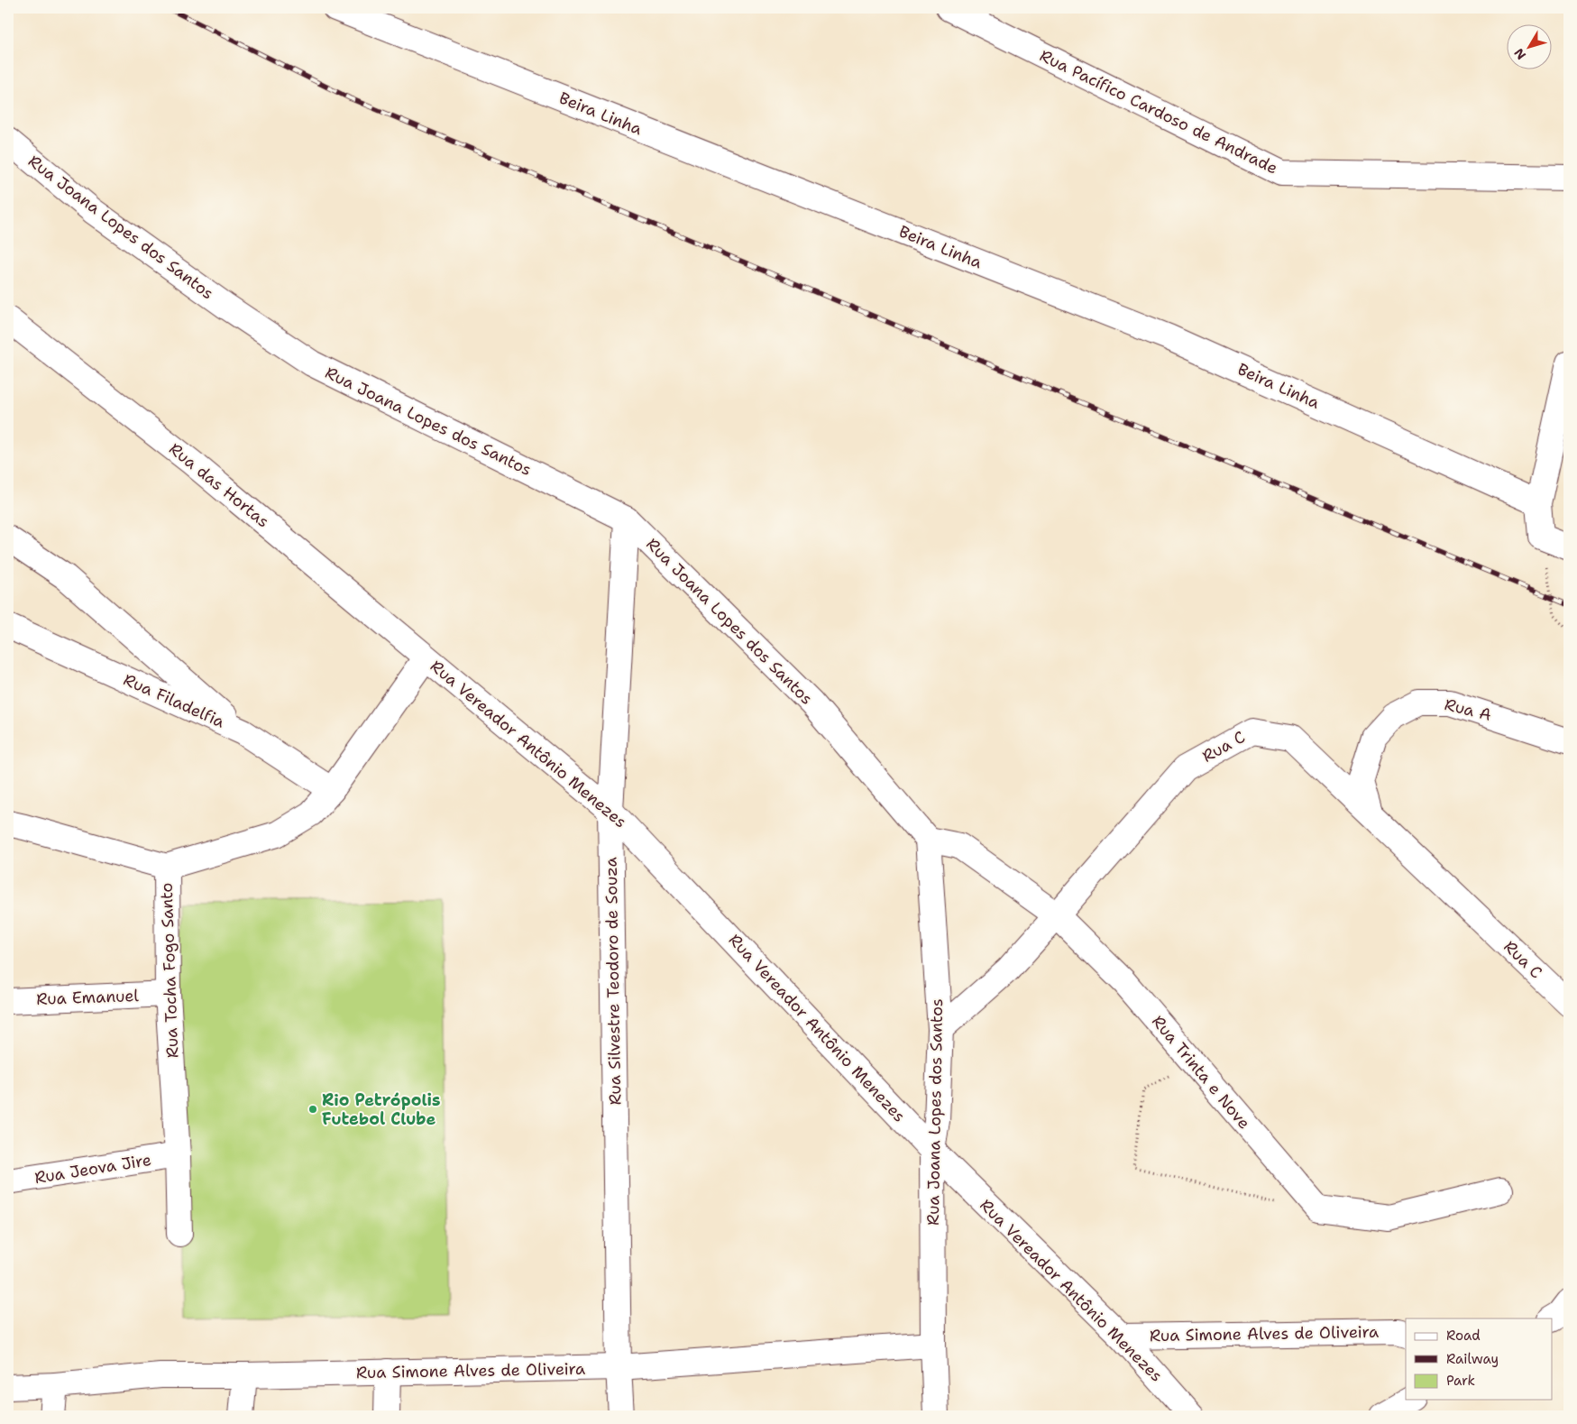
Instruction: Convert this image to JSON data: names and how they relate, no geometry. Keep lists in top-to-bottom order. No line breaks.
{"streets":{"street":["Rua Pacífico Cardoso de Andrade","Beira Linha","Rua Joana Lopes dos Santos","Rua das Hortas","Rua Filadelfia","Rua A","Rua Vereador Antônio Menezes","Rua C","Rua Tocha Fogo Santo","Rua Silvestre Teodoro de Souza","Rua Emanuel","Rua Trinta e Nove","Rua Jeova Jire","Rua Simone Alves de Oliveira"]},"crossings":[["Rua Joana Lopes dos Santos","Rua Vereador Antônio Menezes"],["Rua Joana Lopes dos Santos","Rua C"],["Rua Joana Lopes dos Santos","Rua Silvestre Teodoro de Souza"],["Rua Joana Lopes dos Santos","Rua Trinta e Nove"],["Rua Joana Lopes dos Santos","Rua Simone Alves de Oliveira"],["Rua das Hortas","Rua Vereador Antônio Menezes"],["Rua das Hortas","Rua Tocha Fogo Santo"],["Rua Filadelfia","Rua Tocha Fogo Santo"],["Rua A","Rua C"],["Rua Vereador Antônio Menezes","Rua Tocha Fogo Santo"],["Rua Vereador Antônio Menezes","Rua Silvestre Teodoro de Souza"],["Rua Vereador Antônio Menezes","Rua Simone Alves de Oliveira"],["Rua C","Rua Trinta e Nove"],["Rua Tocha Fogo Santo","Rua Emanuel"],["Rua Tocha Fogo Santo","Rua Jeova Jire"],["Rua Silvestre Teodoro de Souza","Rua Simone Alves de Oliveira"]],"places":["Rio Petrópolis Futebol Clube"],"legend":["Road","Railway","Park"],"north":"bottom left"}
